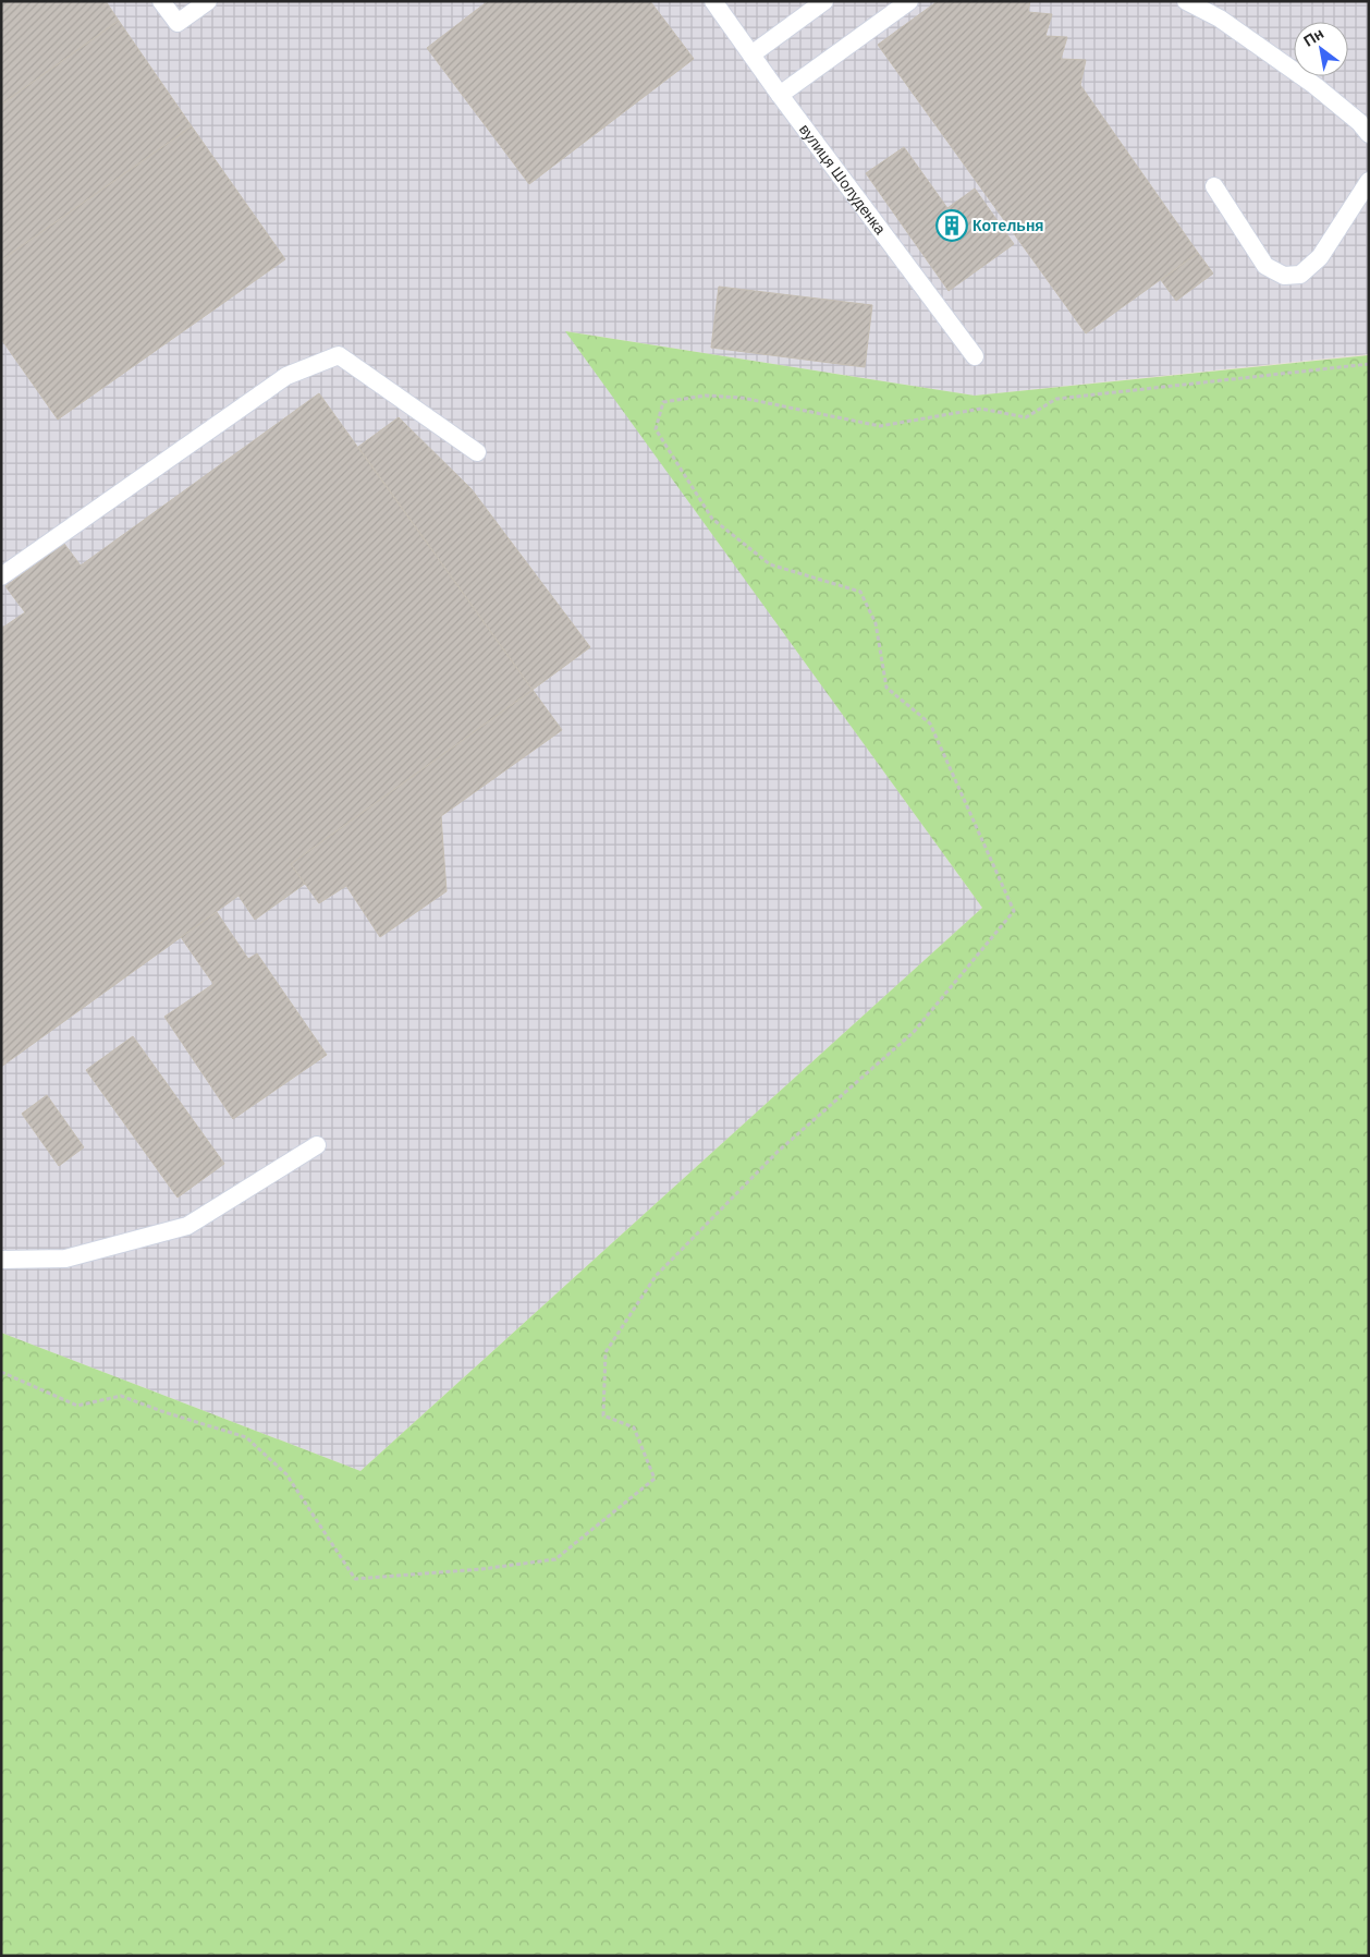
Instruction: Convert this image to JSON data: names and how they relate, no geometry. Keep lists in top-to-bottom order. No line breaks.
{"streets":{"lane":["вулиця Шолуденка"]},"places":{"building":["Котельня"]},"north":"top left"}
